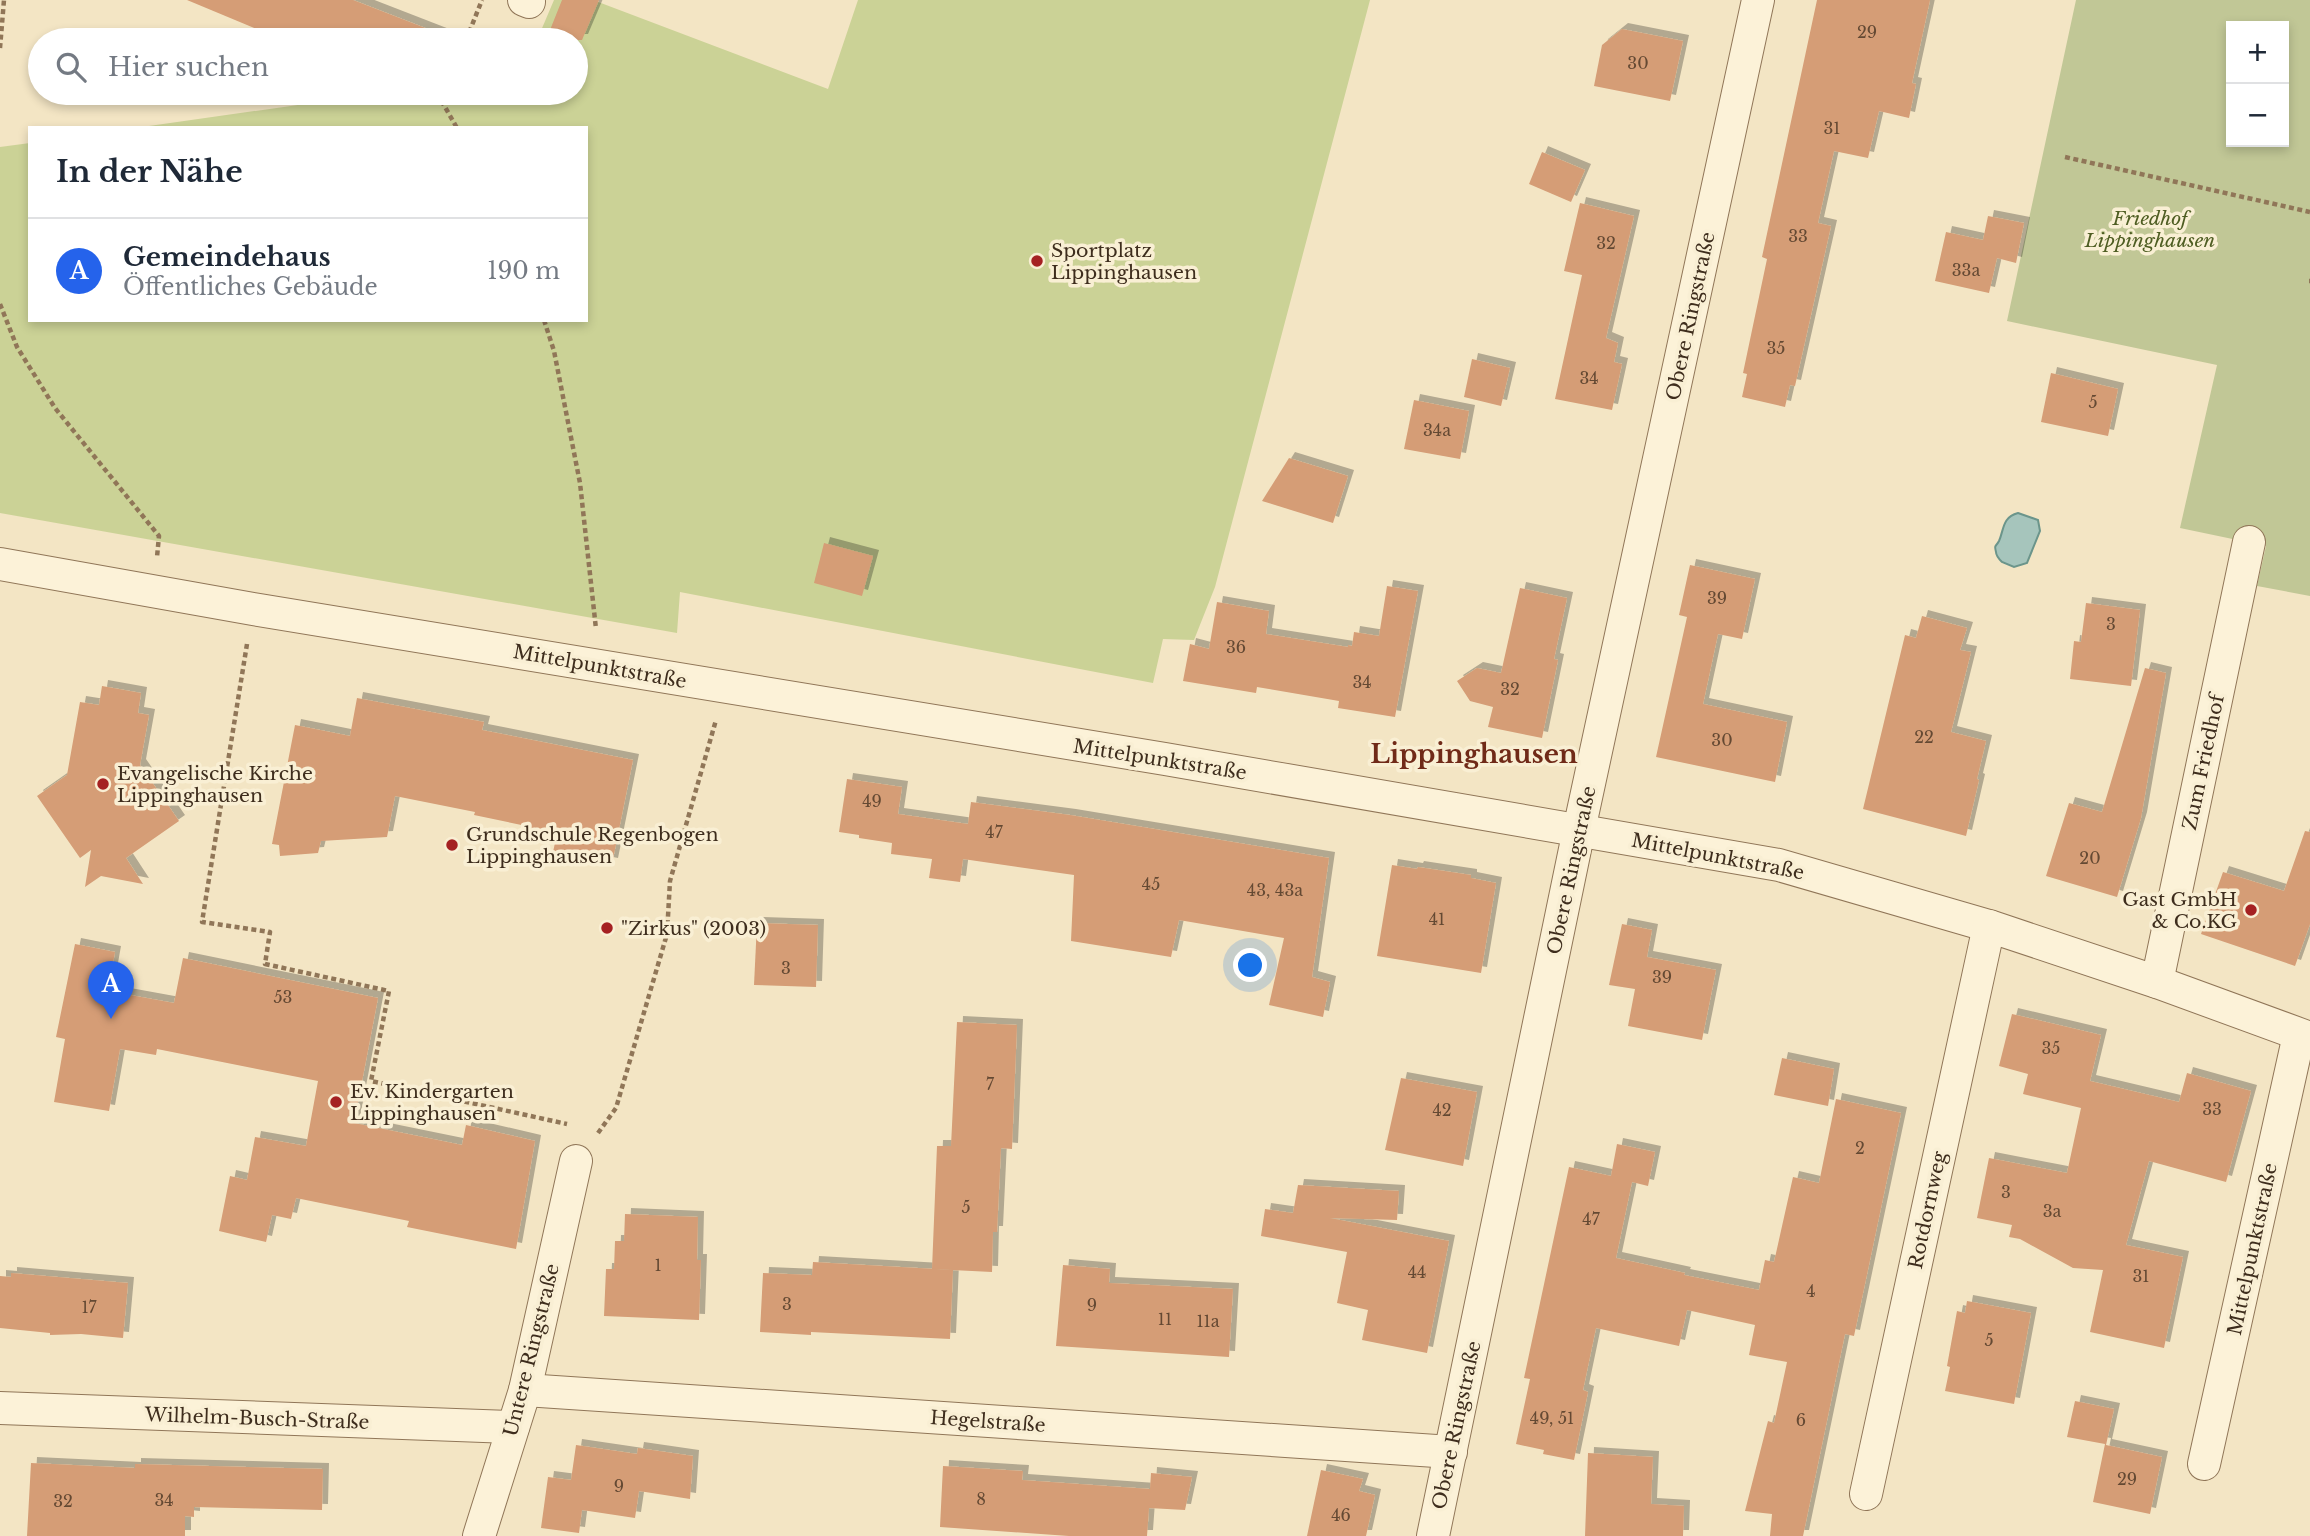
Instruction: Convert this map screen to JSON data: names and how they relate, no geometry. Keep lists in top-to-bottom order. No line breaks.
{"streets":{"street":["Obere Ringstraße","Mittelpunktstraße","Zum Friedhof","Rotdornweg","Untere Ringstraße","Wilhelm-Busch-Straße","Hegelstraße"]},"crossings":[["Obere Ringstraße","Mittelpunktstraße"],["Obere Ringstraße","Hegelstraße"],["Mittelpunktstraße","Zum Friedhof"],["Mittelpunktstraße","Rotdornweg"],["Untere Ringstraße","Wilhelm-Busch-Straße"],["Untere Ringstraße","Hegelstraße"]],"districts":["Lippinghausen"],"parks":["Friedhof Lippinghausen"],"places":["Sportplatz Lippinghausen","Evangelische Kirche Lippinghausen","Grundschule Regenbogen Lippinghausen","Gast GmbH & Co.KG","\"Zirkus\" (2003)","Ev. Kindergarten Lippinghausen"],"house_numbers":["29","30","31","33","32","33a","35","34","5","34a","39","3","36","34","32","22","30","49","47","20","45","43, 43a","41","3","39","53","35","7","33","42","2","3","5","3a","47","1","44","31","4","3","9","17","11","11a","5","49, 51","6","29","9","8","34","32","46"],"page":{"map_buttons":["+","−"],"search":"Hier suchen","heading":"In der Nähe","list":[{"mark":"A","name":"Gemeindehaus","note":"Öffentliches Gebäude","value":"190 m"}],"pins":"A"}}
